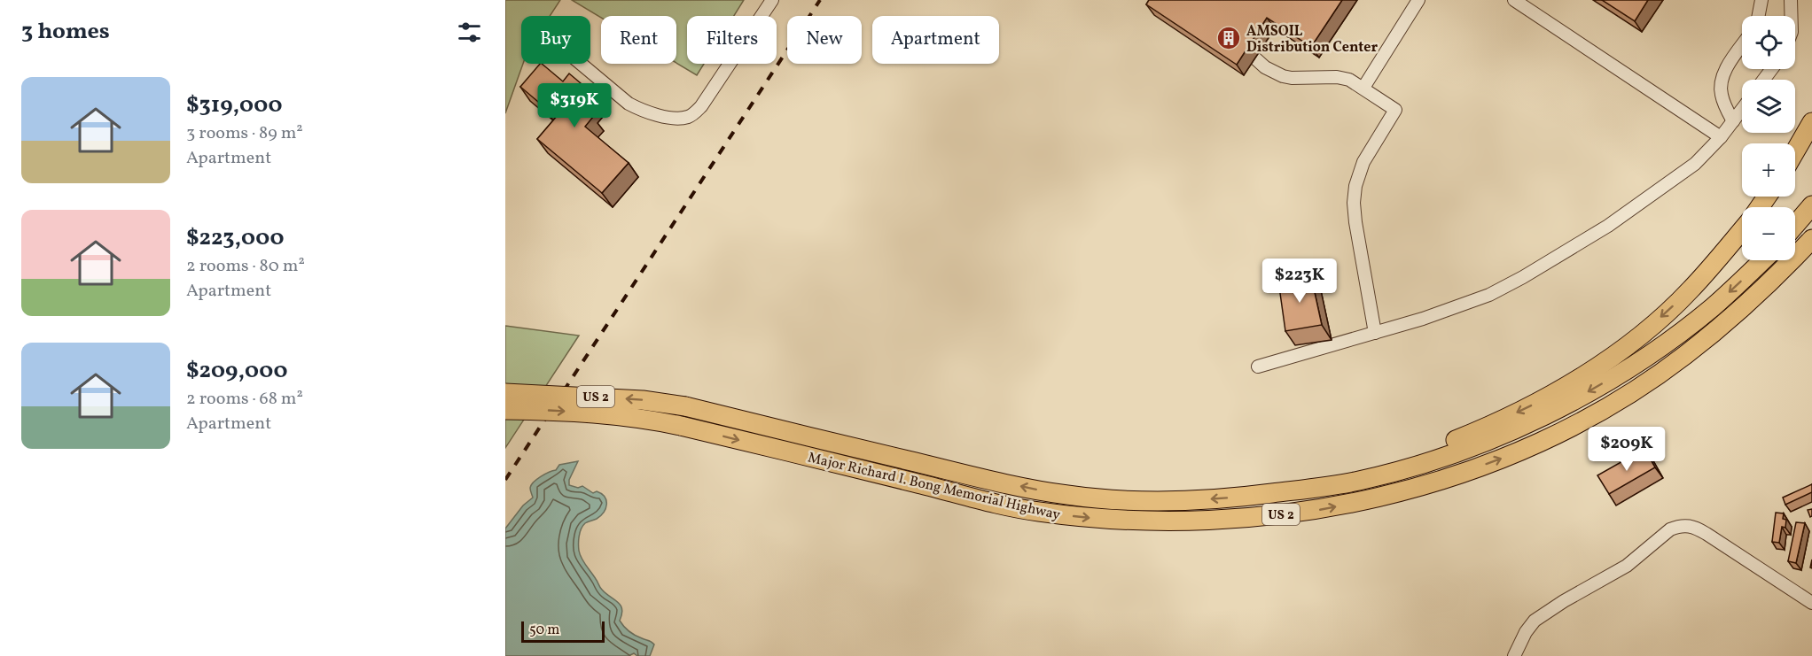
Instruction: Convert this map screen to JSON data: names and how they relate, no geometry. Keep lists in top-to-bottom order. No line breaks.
{"streets":{"highway":["US 2","Major Richard I. Bong Memorial Highway"]},"places":{"building":["AMSOIL Distribution Center"]},"scale_bar":"50 m","page":{"heading":"3 homes","map_buttons":["+","−"],"chip":["Buy","Rent","Filters","New","Apartment"],"list":[{"name":"$319,000","note":"3 rooms · 89 m² · Apartment"},{"name":"$223,000","note":"2 rooms · 80 m² · Apartment"},{"name":"$209,000","note":"2 rooms · 68 m² · Apartment"}],"price":["$319K","$223K","$209K"],"scale":"50 m"}}
